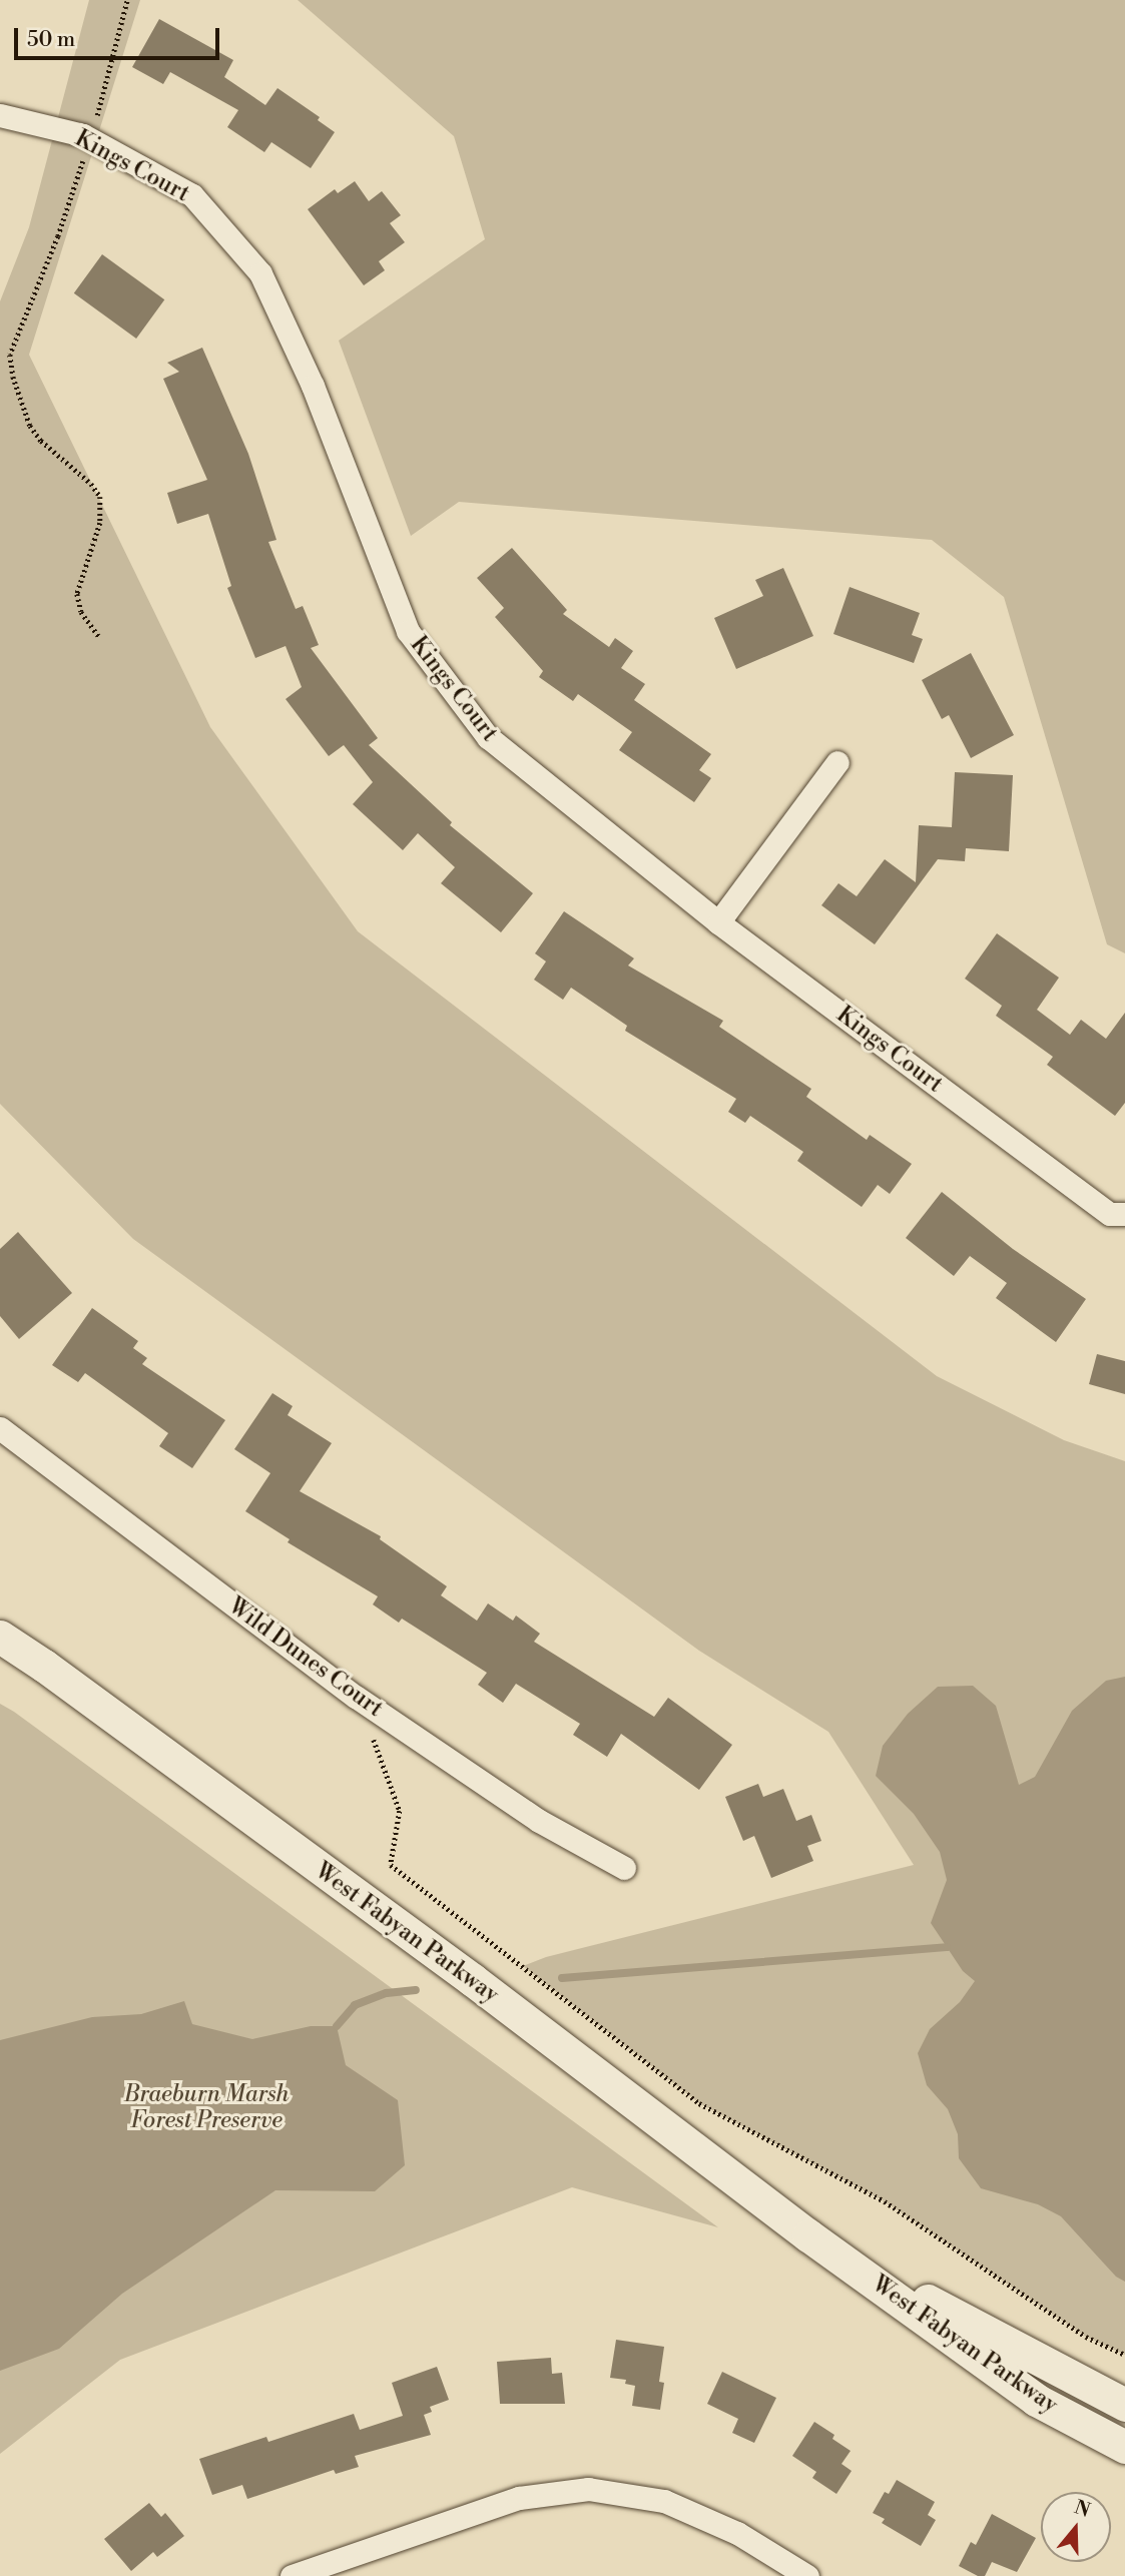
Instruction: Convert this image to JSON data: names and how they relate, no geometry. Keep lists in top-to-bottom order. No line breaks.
{"streets":{"main road":["West Fabyan Parkway"],"street":["Kings Court","Wild Dunes Court"]},"parks":["Braeburn Marsh Forest Preserve"],"scale_bar":"50 m","north":"top"}
